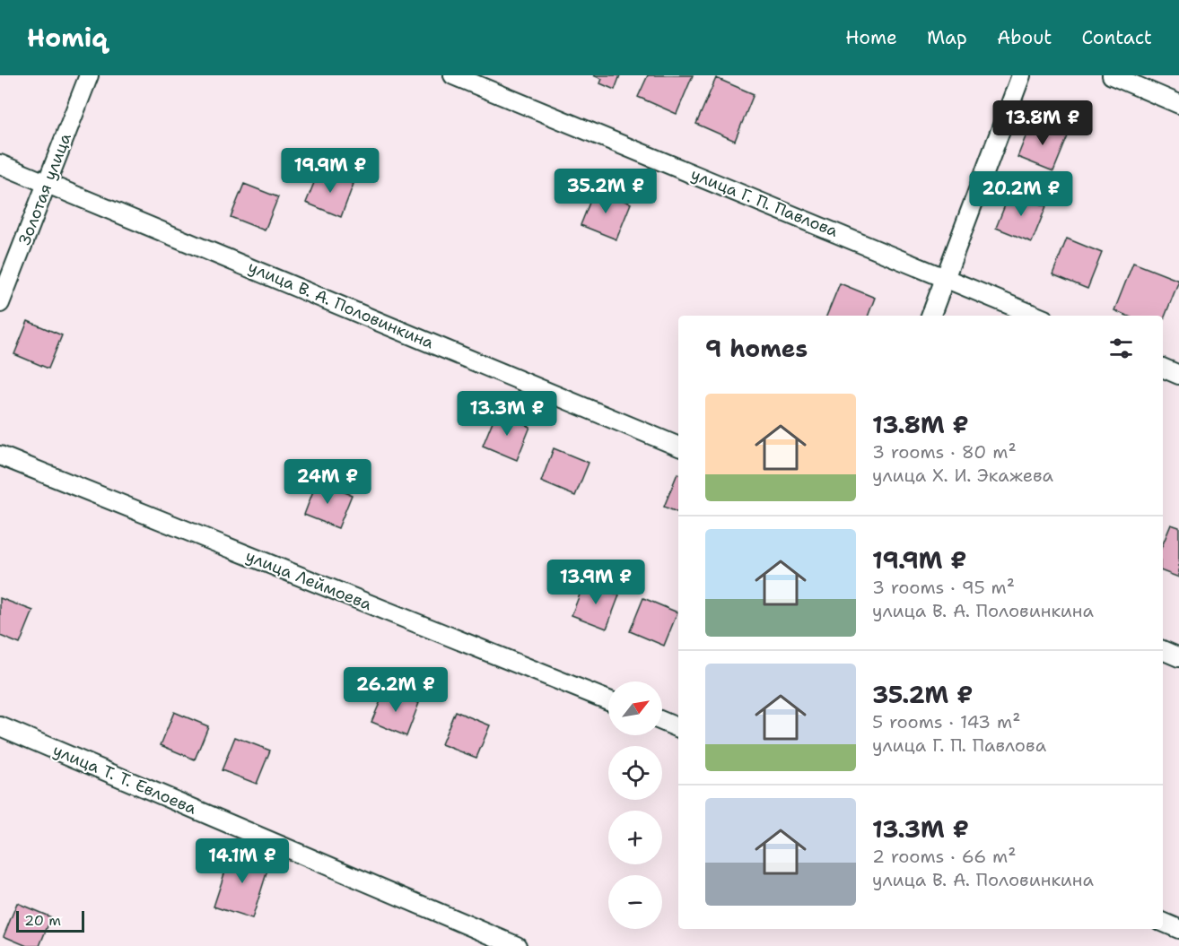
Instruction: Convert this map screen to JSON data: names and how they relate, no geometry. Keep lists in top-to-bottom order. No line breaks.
{"streets":{"street":["Золотая улица","улица Г. П. Павлова","улица В. А. Половинкина","улица Леймоева","улица Т. Т. Евлоева"]},"crossings":[["Золотая улица","улица В. А. Половинкина"]],"scale_bar":"20 m","north":"top right","page":{"header":"Homiq","nav":["Home","Map","About","Contact"],"price":["13.8M ₽","19.9M ₽","35.2M ₽","20.2M ₽","13.3M ₽","24M ₽","13.9M ₽","26.2M ₽","14.1M ₽"],"heading":"9 homes","list":[{"name":"13.8M ₽","note":"3 rooms · 80 m² · улица Х. И. Экажева"},{"name":"19.9M ₽","note":"3 rooms · 95 m² · улица В. А. Половинкина"},{"name":"35.2M ₽","note":"5 rooms · 143 m² · улица Г. П. Павлова"},{"name":"13.3M ₽","note":"2 rooms · 66 m² · улица В. А. Половинкина"}],"map_buttons":["+","−"],"scale":"20 m"}}
